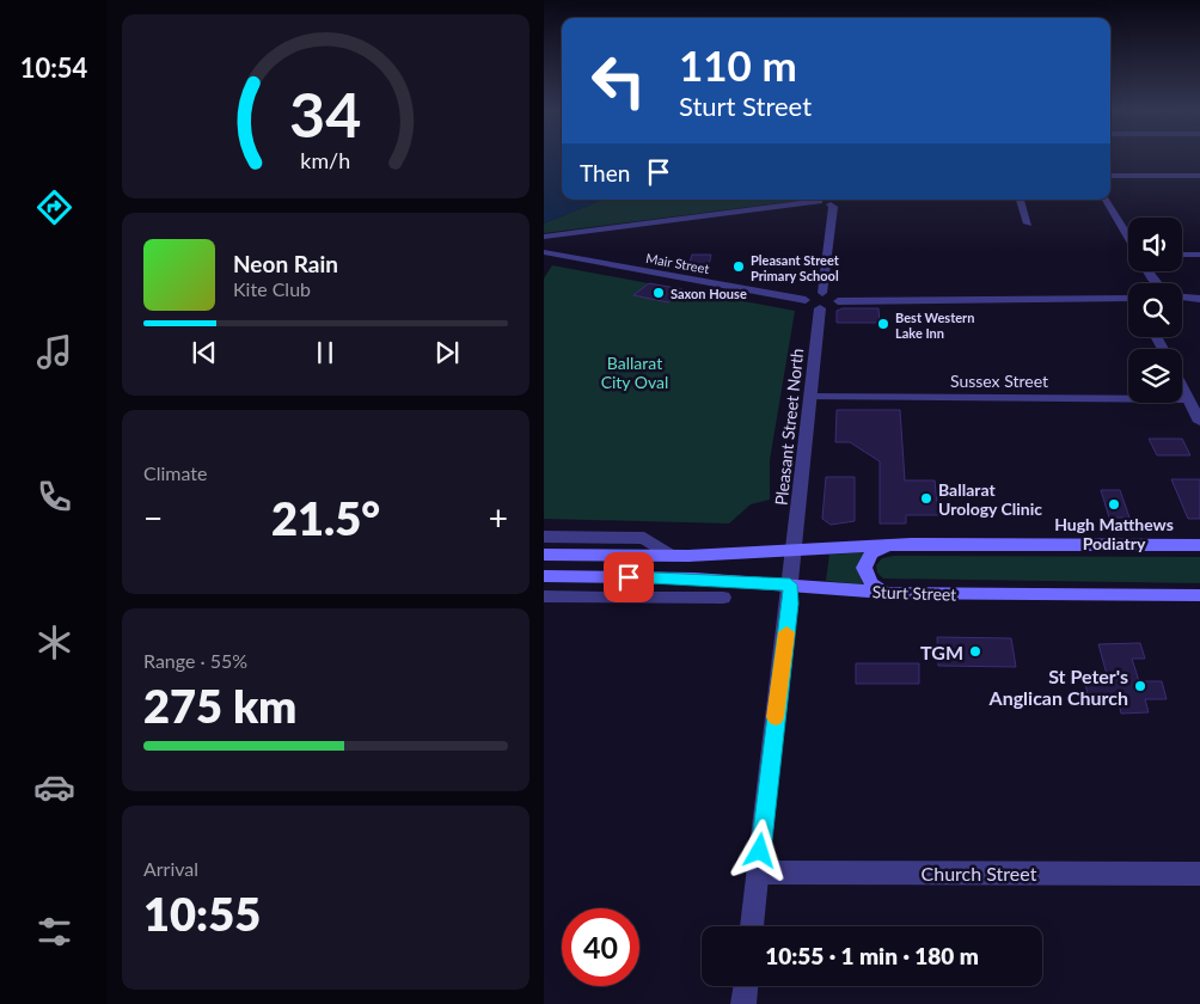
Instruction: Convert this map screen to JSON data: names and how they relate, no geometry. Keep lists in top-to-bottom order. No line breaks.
{"streets":{"main road":["Sturt Street"],"street":["Mair Street","Sussex Street","Pleasant Street North","Church Street"]},"crossings":[["Sussex Street","Pleasant Street North"],["Pleasant Street North","Sturt Street"],["Pleasant Street North","Church Street"]],"parks":["Ballarat City Oval"],"places":["Pleasant Street Primary School","Saxon House","Best Western Lake Inn","Ballarat Urology Clinic","Hugh Matthews Podiatry","TGM","St Peter's Anglican Church"],"page":{"tabs":"10:54","turn":["110 m","Sturt Street"],"then":"Then","song":["Neon Rain","Kite Club"],"tile":["Climate",["Range · 55%","275 km"],["Arrival","10:55"]],"heat":["−","21.5°","+"],"limit":"40","trip":"10:55 · 1 min · 180 m","gauge":["34","km/h"]}}
